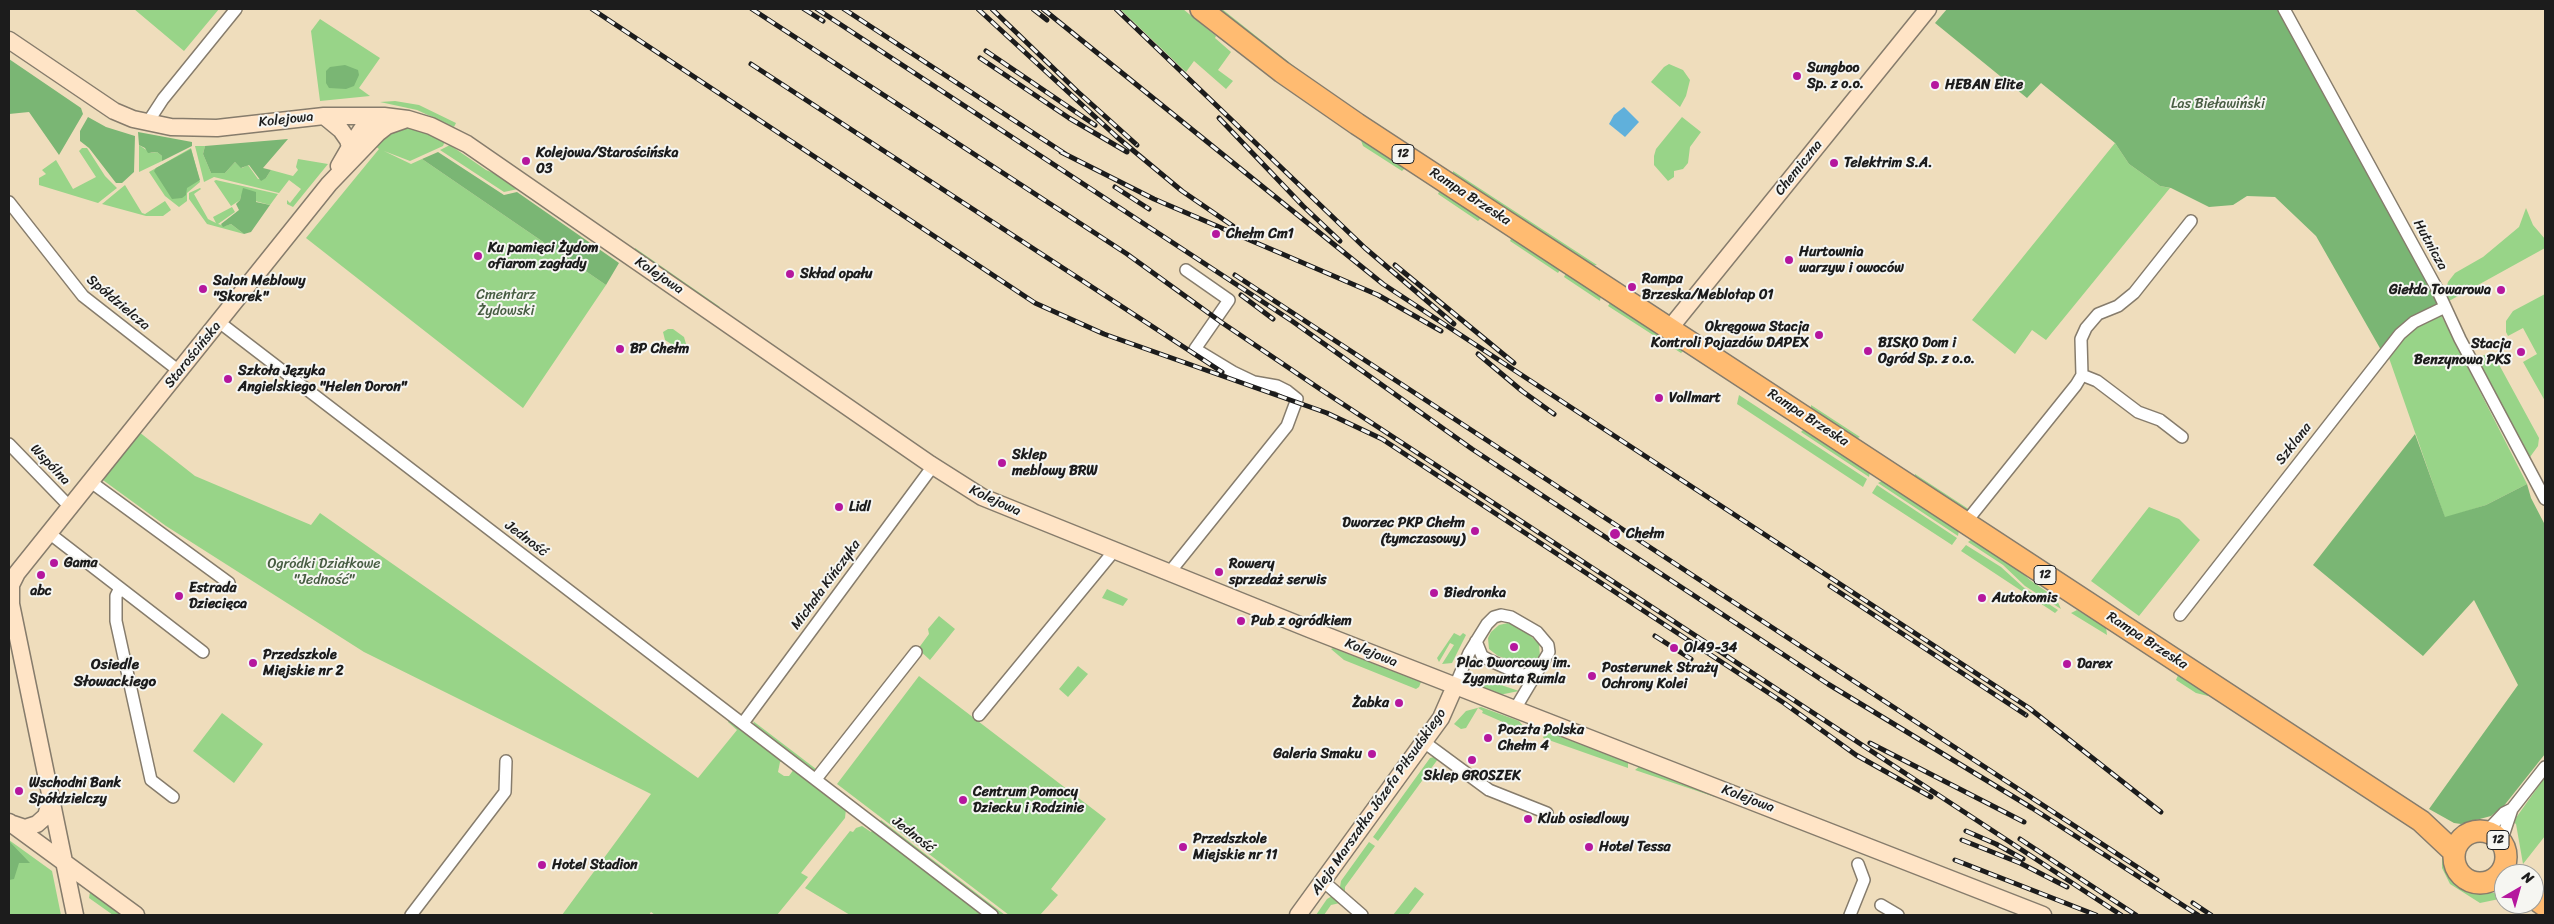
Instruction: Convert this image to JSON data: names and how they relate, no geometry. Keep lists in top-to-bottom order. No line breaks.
{"streets":{"highway":["12","Rampa Brzeska"],"street":["Kolejowa","Chemiczna","Hutnicza","Spółdzielcza","Starościńska","Szklana","Wspólna","Jedność","Michała Kińczyka","Aleja Marszałka Józefa Piłsudskiego"]},"crossings":[["Kolejowa","Starościńska"],["Kolejowa","Michała Kińczyka"],["Kolejowa","Aleja Marszałka Józefa Piłsudskiego"],["12","Rampa Brzeska"],["Chemiczna","Rampa Brzeska"],["Hutnicza","Szklana"],["Spółdzielcza","Starościńska"],["Starościńska","Wspólna"],["Starościńska","Jedność"],["Jedność","Michała Kińczyka"]],"districts":["Osiedle Słowackiego"],"parks":["Las Bieławiński","Cmentarz Żydowski","Ogródki Działkowe \"Jedność\""],"places":["Sungboo Sp. z o.o.","HEBAN Elite","Kolejowa/Starościńska 03","Telektrim S.A.","Chełm Cm1","Ku pamięci Żydom ofiarom zagłady","Hurtownia warzyw i owoców","Skład opału","Rampa Brzeska/Meblotap 01","Salon Meblowy \"Skorek\"","Giełda Towarowa","Okręgowa Stacja Kontroli Pojazdów DAPEX","BP Chełm","BISKO Dom i Ogród Sp. z o.o.","Stacja Benzynowa PKS","Szkoła Języka Angielskiego \"Helen Doron\"","Vollmart","Sklep meblowy BRW","Lidl","Dworzec PKP Chełm (tymczasowy)","Chełm","Gama","Rowery sprzedaż serwis","abc","Biedronka","Estrada Dziecięca","Autokomis","Pub z ogródkiem","Plac Dworcowy im. Zygmunta Rumla","Ol49-34","Przedszkole Miejskie nr 2","Darex","Posterunek Straży Ochrony Kolei","Żabka","Poczta Polska Chełm 4","Galeria Smaku","Sklep GROSZEK","Wschodni Bank Spółdzielczy","Centrum Pomocy Dziecku i Rodzinie","Klub osiedlowy","Przedszkole Miejskie nr 11","Hotel Tessa","Hotel Stadion"],"north":"top right"}
